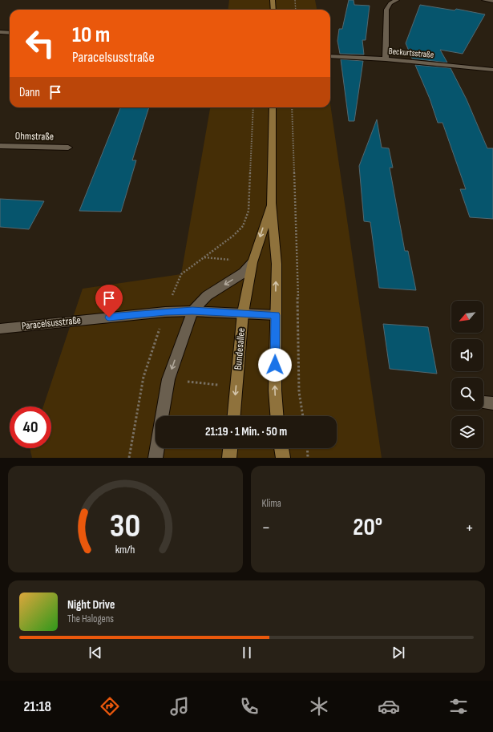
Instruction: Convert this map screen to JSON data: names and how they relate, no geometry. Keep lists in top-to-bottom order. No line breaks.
{"streets":{"street":["Beckurtsstraße","Ohmstraße","Paracelsusstraße","Bundesallee"]},"crossings":[["Paracelsusstraße","Bundesallee"]],"north":"bottom left","page":{"turn":["10 m","Paracelsusstraße"],"then":"Dann","limit":"40","trip":"21:19 · 1 Min. · 50 m","tile":"Klima","heat":["−","20°","+"],"song":["Night Drive","The Halogens"],"tabs":"21:18","gauge":["30","km/h"]}}
